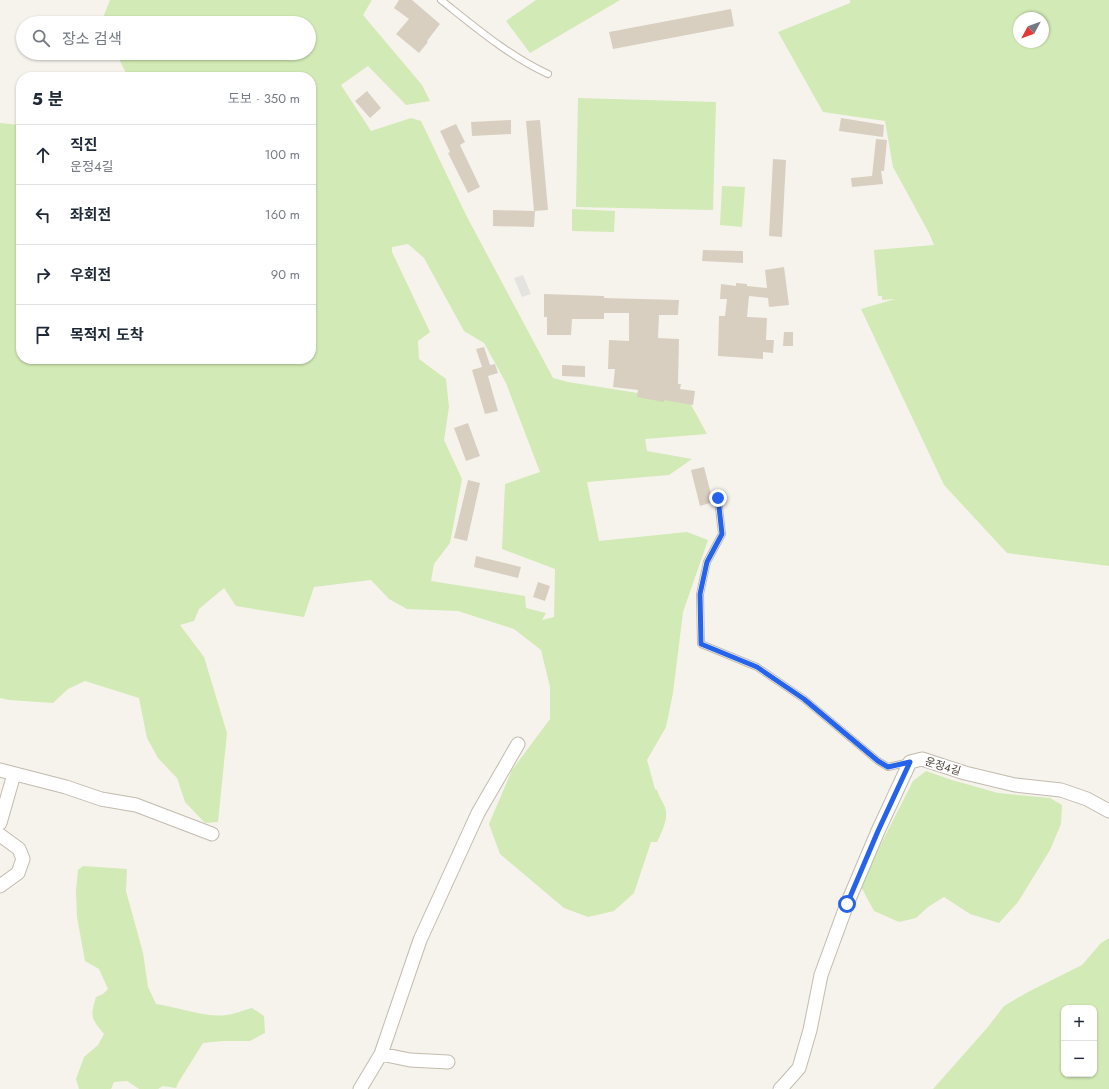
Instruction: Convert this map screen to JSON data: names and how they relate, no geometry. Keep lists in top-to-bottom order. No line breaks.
{"streets":{"street":["운정4길"]},"north":"bottom left","page":{"search":"장소 검색","heading":["5 분","도보 · 350 m"],"list":[["직진","운정4길","100 m"],["좌회전","160 m"],["우회전","90 m"],"목적지 도착"],"map_buttons":["+","−"]}}
